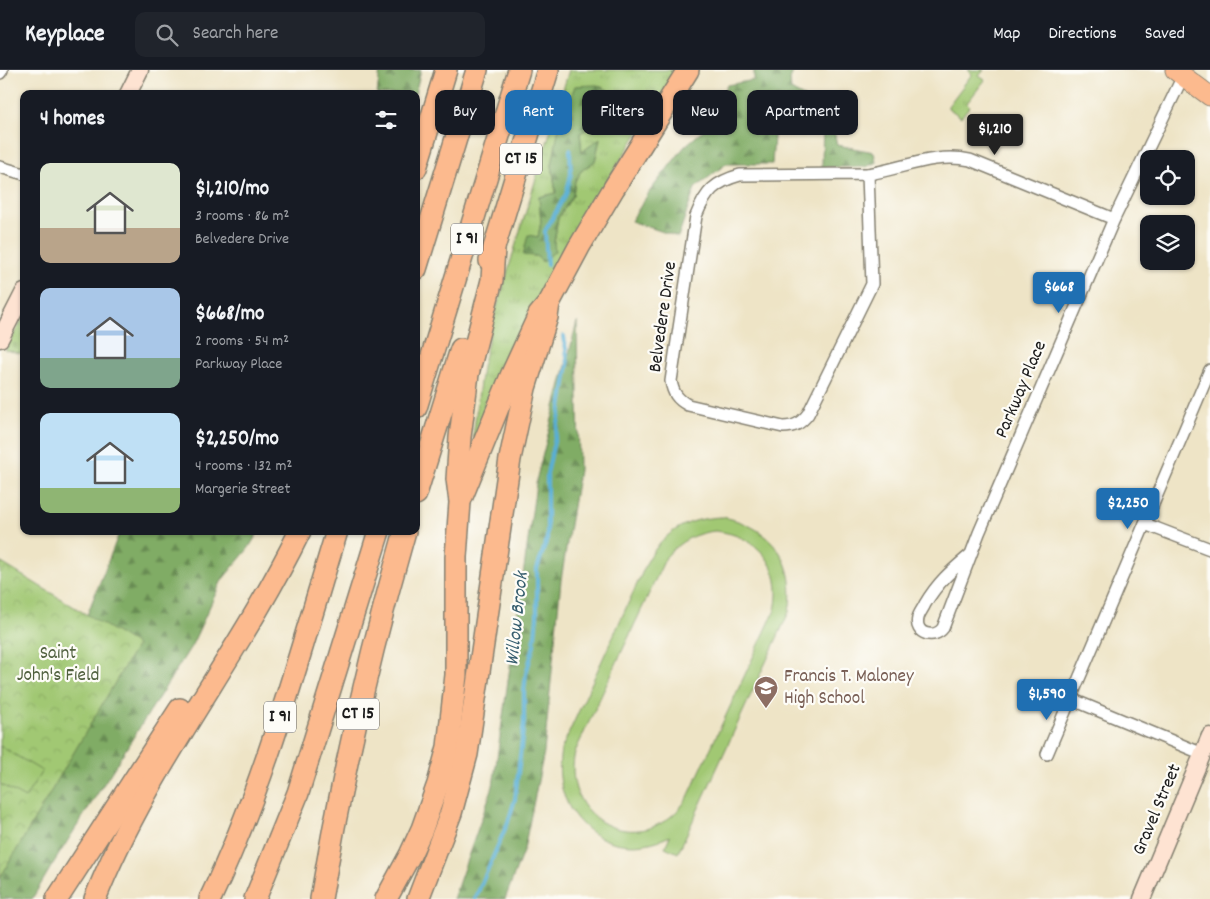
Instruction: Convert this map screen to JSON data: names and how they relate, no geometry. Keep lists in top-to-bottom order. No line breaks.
{"streets":{"highway":["CT 15","I 91"],"main road":["Gravel Street"],"street":["Belvedere Drive","Parkway Place"]},"crossings":[["Belvedere Drive","Parkway Place"]],"water":["Willow Brook"],"parks":["Saint John's Field"],"places":{"school or university":["Francis T. Maloney High School"]},"page":{"header":"Keyplace","search":"Search here","nav":["Map","Directions","Saved"],"chip":["Buy","Rent","Filters","New","Apartment"],"heading":"4 homes","price":["$1,210","$668","$2,250","$1,590"],"list":[{"name":"$1,210/mo","note":"3 rooms · 86 m² · Belvedere Drive"},{"name":"$668/mo","note":"2 rooms · 54 m² · Parkway Place"},{"name":"$2,250/mo","note":"4 rooms · 132 m² · Margerie Street"}]}}
